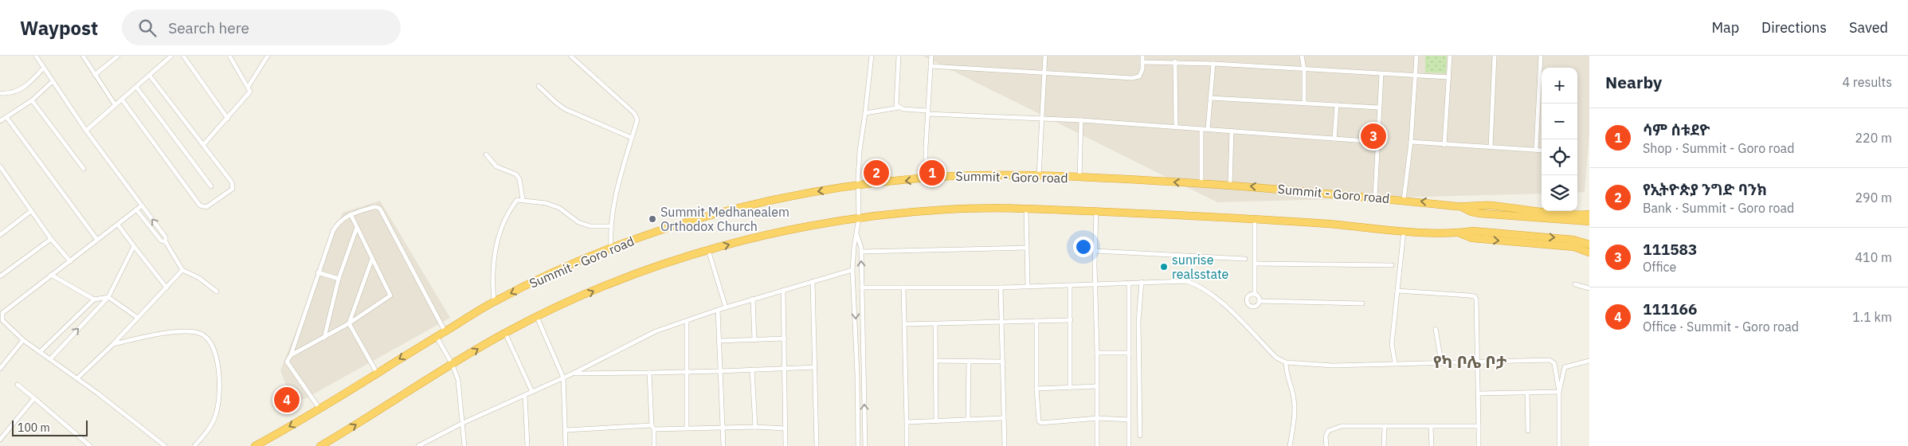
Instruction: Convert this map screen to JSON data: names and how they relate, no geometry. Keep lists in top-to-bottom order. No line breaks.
{"streets":{"highway":["Summit - Goro road"]},"districts":["የካ ቦሌ ቦታ"],"places":["Summit Medhanealem Orthodox Church","sunrise realsstate"],"scale_bar":"100 m","page":{"header":"Waypost","search":"Search here","nav":["Map","Directions","Saved"],"heading":["Nearby","4 results"],"map_buttons":["+","−"],"list":[{"mark":"1","name":"ሳም ሰቱደዮ","note":"Shop · Summit - Goro road","value":"220 m"},{"mark":"2","name":"የኢትዮጵያ ንግድ ባንክ","note":"Bank · Summit - Goro road","value":"290 m"},{"mark":"3","name":"111583","note":"Office","value":"410 m"},{"mark":"4","name":"111166","note":"Office · Summit - Goro road","value":"1.1 km"}],"pins":["3","1","2","4"],"scale":"100 m"}}
